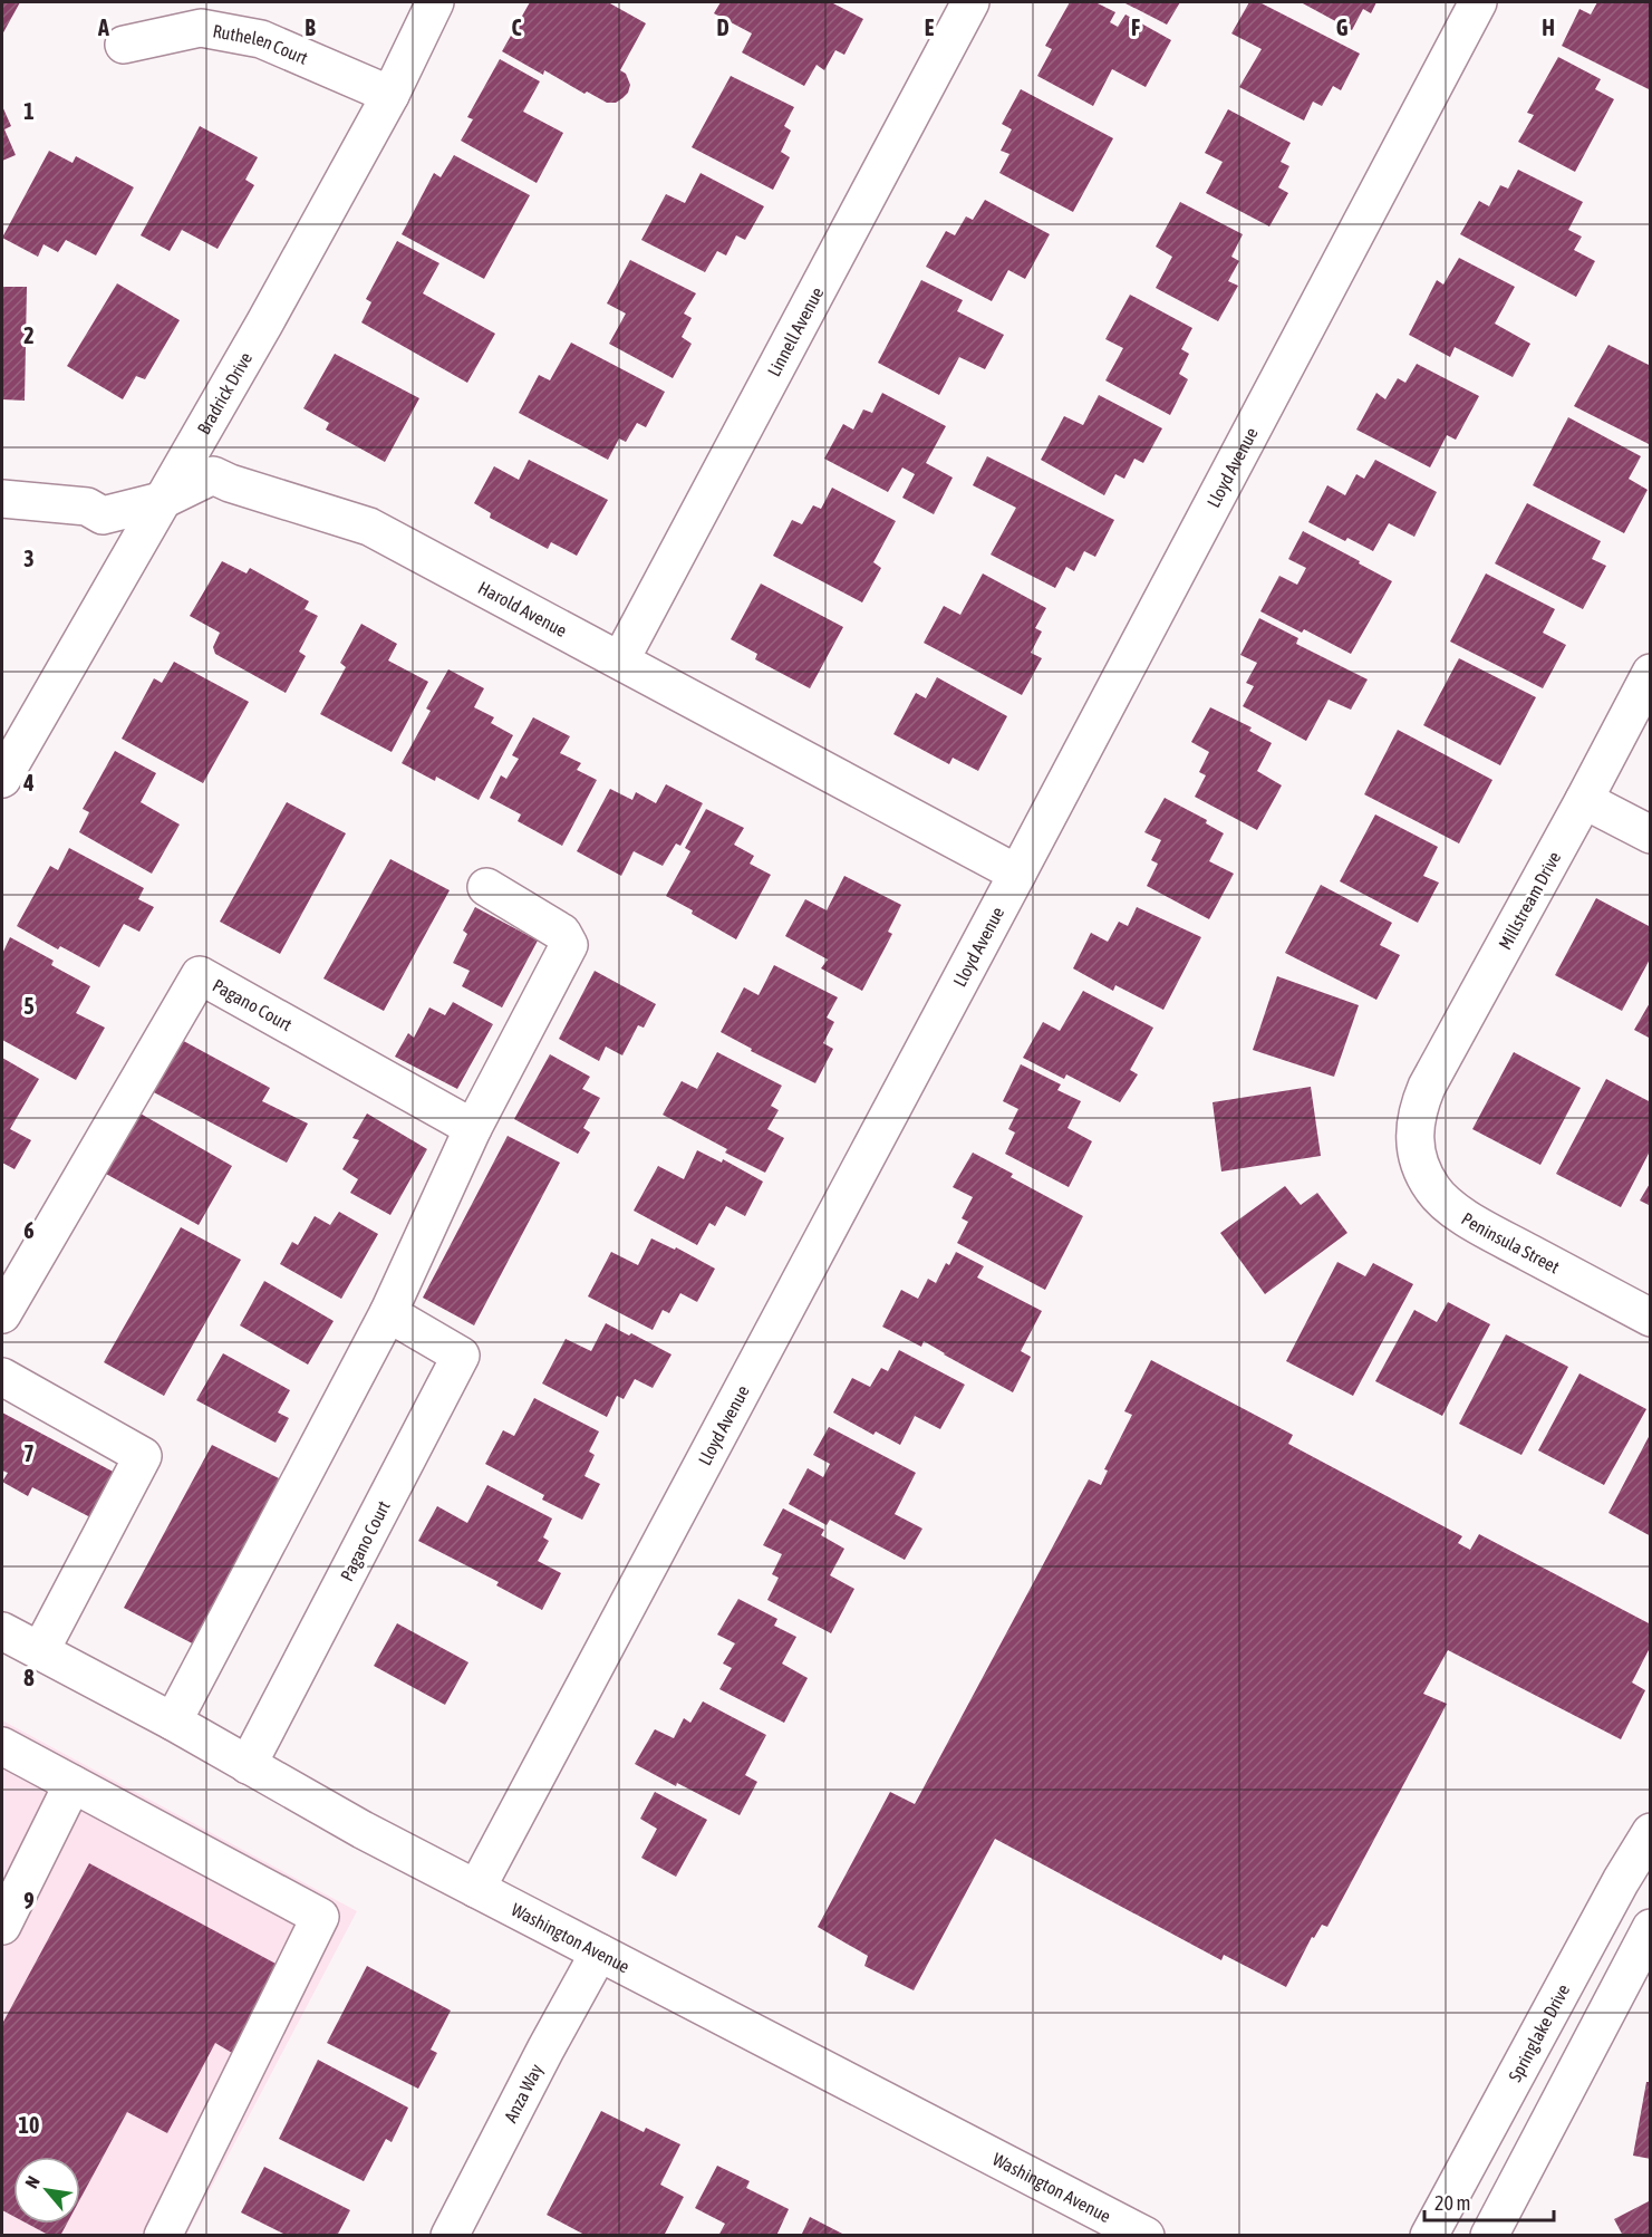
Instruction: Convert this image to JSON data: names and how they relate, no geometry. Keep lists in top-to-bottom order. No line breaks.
{"streets":{"street":["Ruthelen Court","Linnell Avenue","Bradrick Drive","Lloyd Avenue","Harold Avenue","Millstream Drive","Pagano Court","Peninsula Street","Washington Avenue","Springlake Drive","Anza Way"]},"crossings":[["Ruthelen Court","Bradrick Drive"],["Linnell Avenue","Harold Avenue"],["Bradrick Drive","Harold Avenue"],["Lloyd Avenue","Harold Avenue"],["Lloyd Avenue","Washington Avenue"],["Millstream Drive","Peninsula Street"],["Pagano Court","Washington Avenue"],["Washington Avenue","Anza Way"]],"scale_bar":"20 m","north":"top left","grid":{"columns":["A","B","C","D","E","F","G","H"],"rows":["1","2","3","4","5","6","7","8","9","10"]}}
